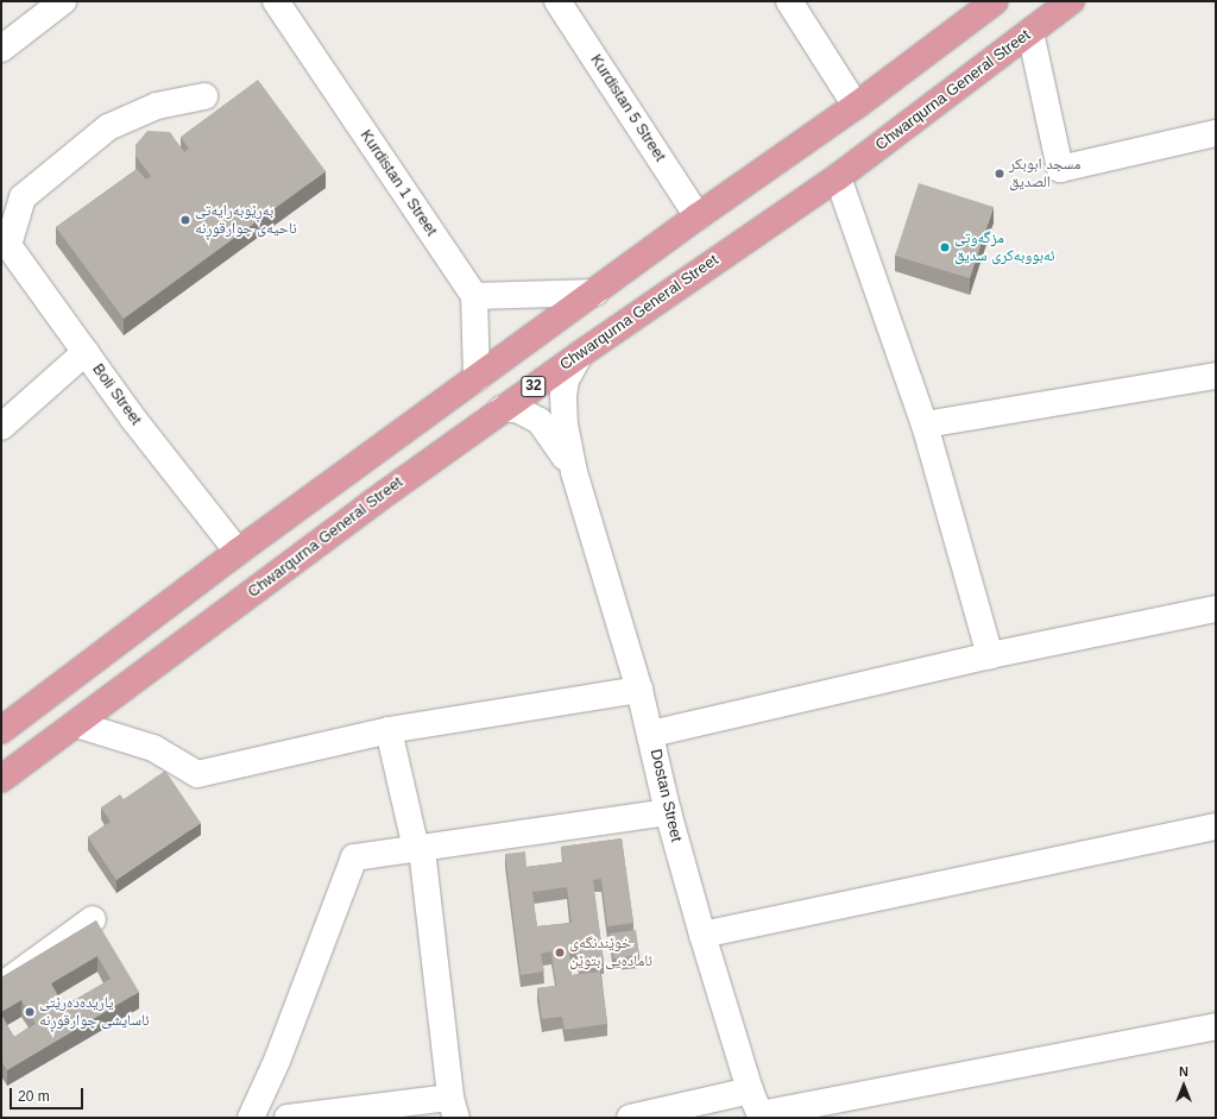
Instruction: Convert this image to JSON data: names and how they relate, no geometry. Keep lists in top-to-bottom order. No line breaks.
{"streets":{"highway":["Chwarqurna General Street","32"],"street":["Kurdistan 5 Street","Kurdistan 1 Street","Boli Street","Dostan Street"]},"crossings":[["Chwarqurna General Street","Dostan Street"],["Kurdistan 5 Street","32"],["32","Boli Street"]],"places":["مسجد ابوبكر الصديق","بەڕێوبەرایەتی ناحیەی چوارقوڕنە","مزگەوتی ئەبووبەکری سدیق","خوێندنگەی ئامادەیی بتوێن","یاریدەدەرێتی ئاسایشی چوارقوڕنە"],"scale_bar":"20 m","north":"top"}
